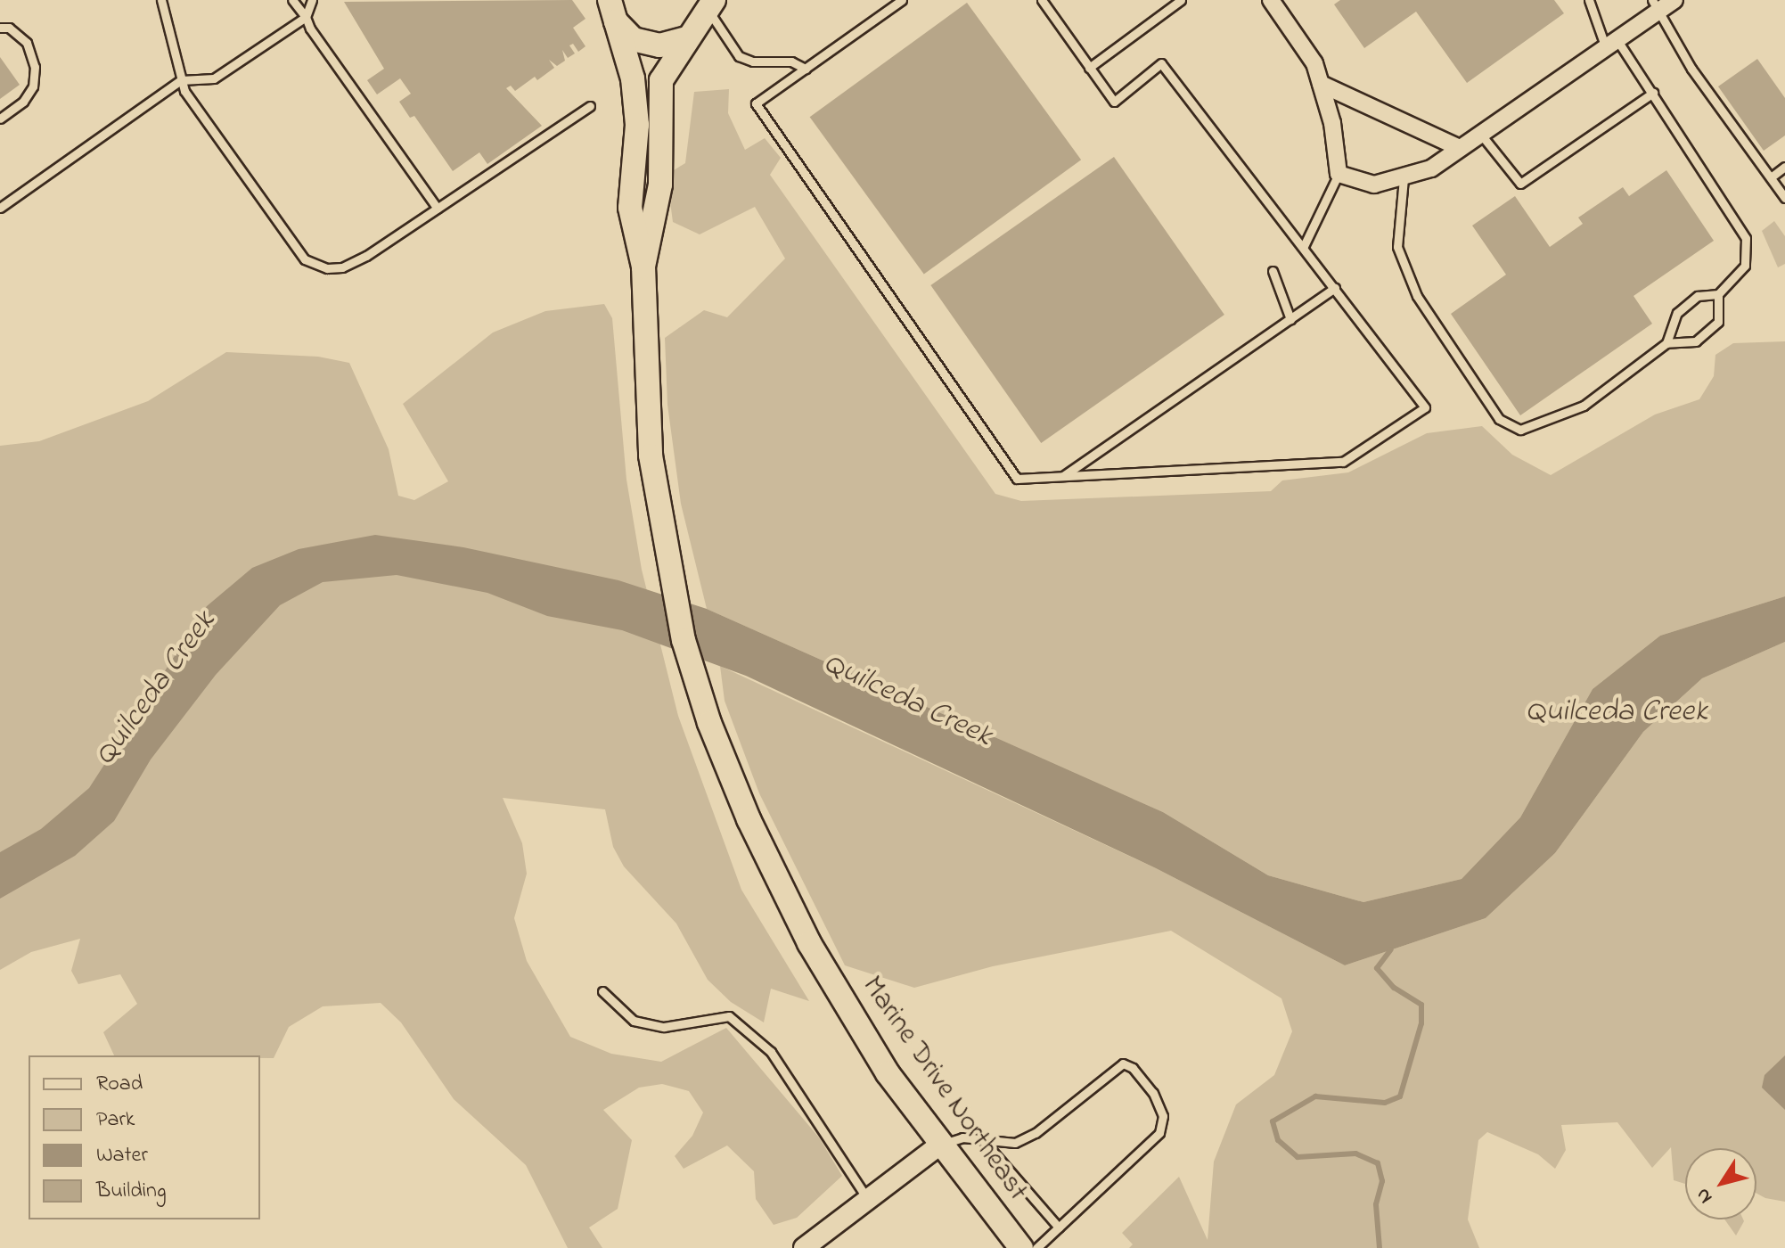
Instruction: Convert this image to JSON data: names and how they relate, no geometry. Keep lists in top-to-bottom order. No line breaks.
{"streets":{"main road":["Marine Drive Northeast"]},"water":["Quilceda Creek"],"legend":["Road","Park","Water","Building"],"north":"bottom left"}
